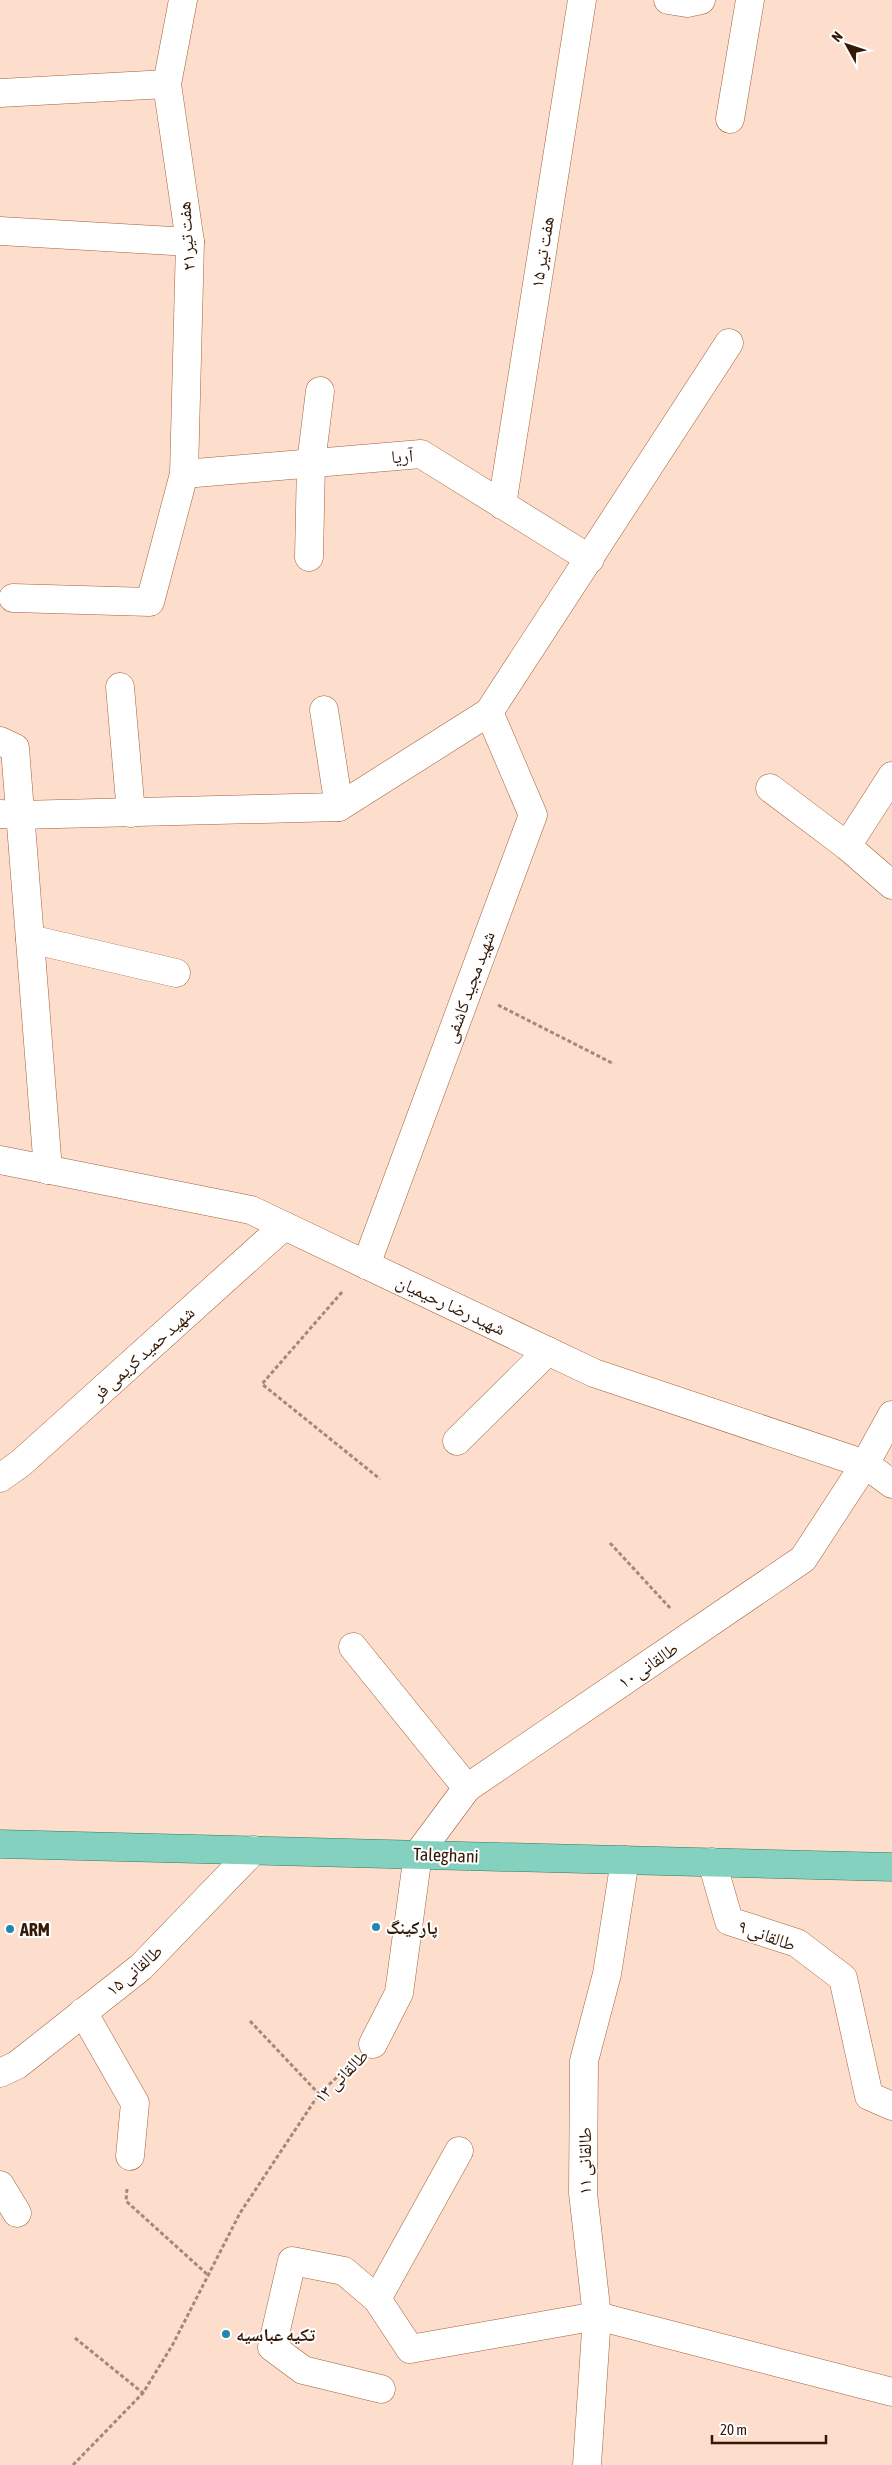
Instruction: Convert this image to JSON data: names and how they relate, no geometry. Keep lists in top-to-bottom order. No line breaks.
{"streets":{"main road":["Taleghani"],"street":["هفت تیر۲۱","هفت تیر ۱۵","آریا","شهید مجید کاشفی","شهید رضا رحیمیان","شهید حمید کریمی فر","طالقانی ۱۰","طالقانی ۹","طالقانی ۱۵","طالقانی ۱۳","طالقانی ۱۱"]},"crossings":[["هفت تیر۲۱","آریا"],["هفت تیر ۱۵","آریا"],["شهید مجید کاشفی","شهید رضا رحیمیان"],["شهید رضا رحیمیان","شهید حمید کریمی فر"],["شهید رضا رحیمیان","طالقانی ۱۰"],["طالقانی ۱۰","Taleghani"],["طالقانی ۱۰","طالقانی ۱۳"],["Taleghani","طالقانی ۹"],["Taleghani","طالقانی ۱۵"],["Taleghani","طالقانی ۱۳"],["Taleghani","طالقانی ۱۱"]],"places":["پارکینگ","ARM","تکیه عباسیه"],"scale_bar":"20 m","north":"top left"}
